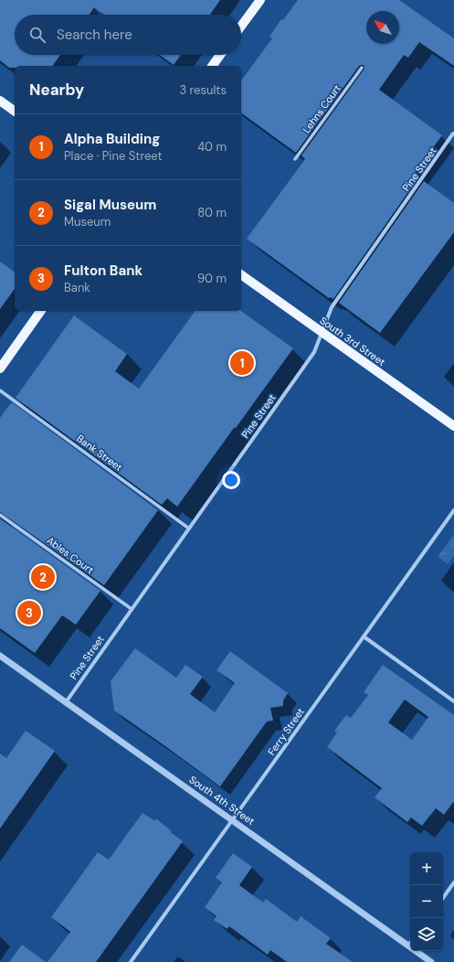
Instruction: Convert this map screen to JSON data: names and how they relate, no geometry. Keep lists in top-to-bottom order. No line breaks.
{"streets":{"main road":["South 3rd Street"],"street":["Lehns Court","Pine Street","Bank Street","Ables Court","Ferry Street","South 4th Street"]},"crossings":[["Pine Street","South 3rd Street"],["Pine Street","Bank Street"],["Pine Street","Ables Court"],["Pine Street","South 4th Street"],["Ferry Street","South 4th Street"]],"north":"top left","page":{"search":"Search here","heading":["Nearby","3 results"],"list":[{"mark":"1","name":"Alpha Building","note":"Place · Pine Street","value":"40 m"},{"mark":"2","name":"Sigal Museum","note":"Museum","value":"80 m"},{"mark":"3","name":"Fulton Bank","note":"Bank","value":"90 m"}],"pins":["1","2","3"],"map_buttons":["+","−"]}}
